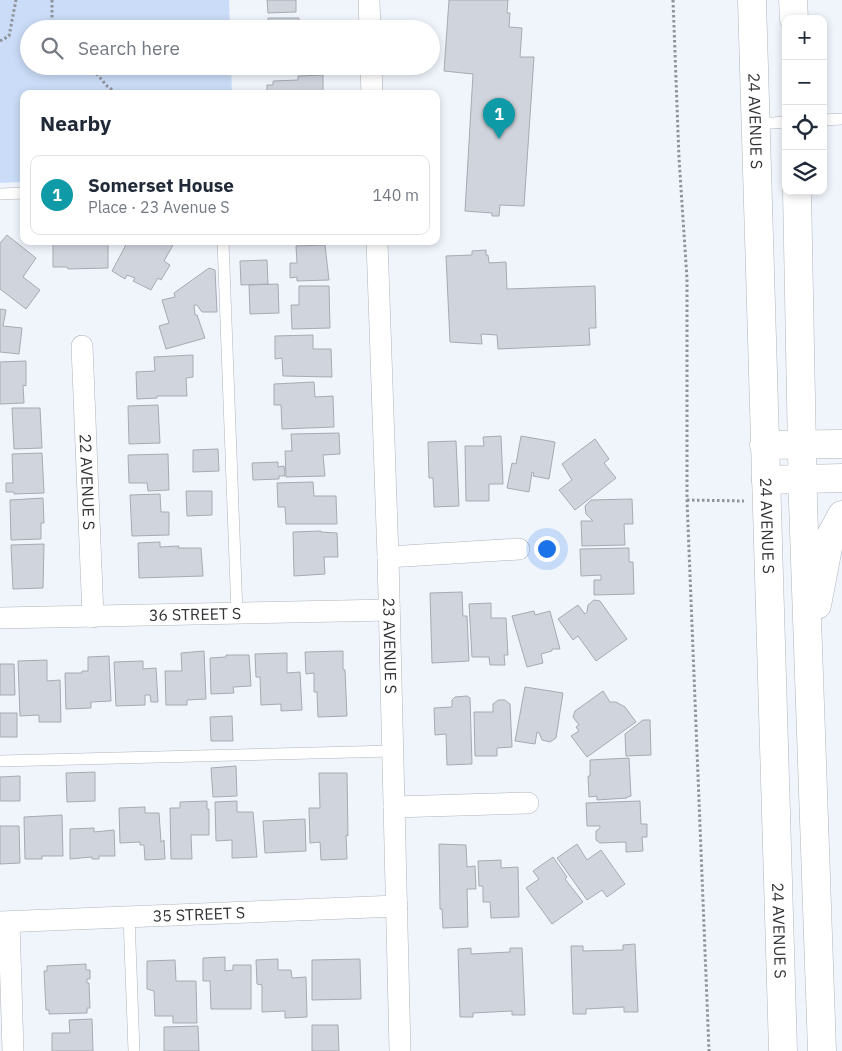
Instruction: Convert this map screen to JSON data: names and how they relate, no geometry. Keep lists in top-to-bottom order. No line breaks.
{"streets":{"main road":["24 AVENUE S"],"street":["22 AVENUE S","36 STREET S","23 AVENUE S","35 STREET S"]},"crossings":[["22 AVENUE S","36 STREET S"],["36 STREET S","23 AVENUE S"],["23 AVENUE S","35 STREET S"]],"page":{"map_buttons":["+","−"],"search":"Search here","heading":"Nearby","pins":"1","list":[{"mark":"1","name":"Somerset House","note":"Place · 23 Avenue S","value":"140 m"}]}}
